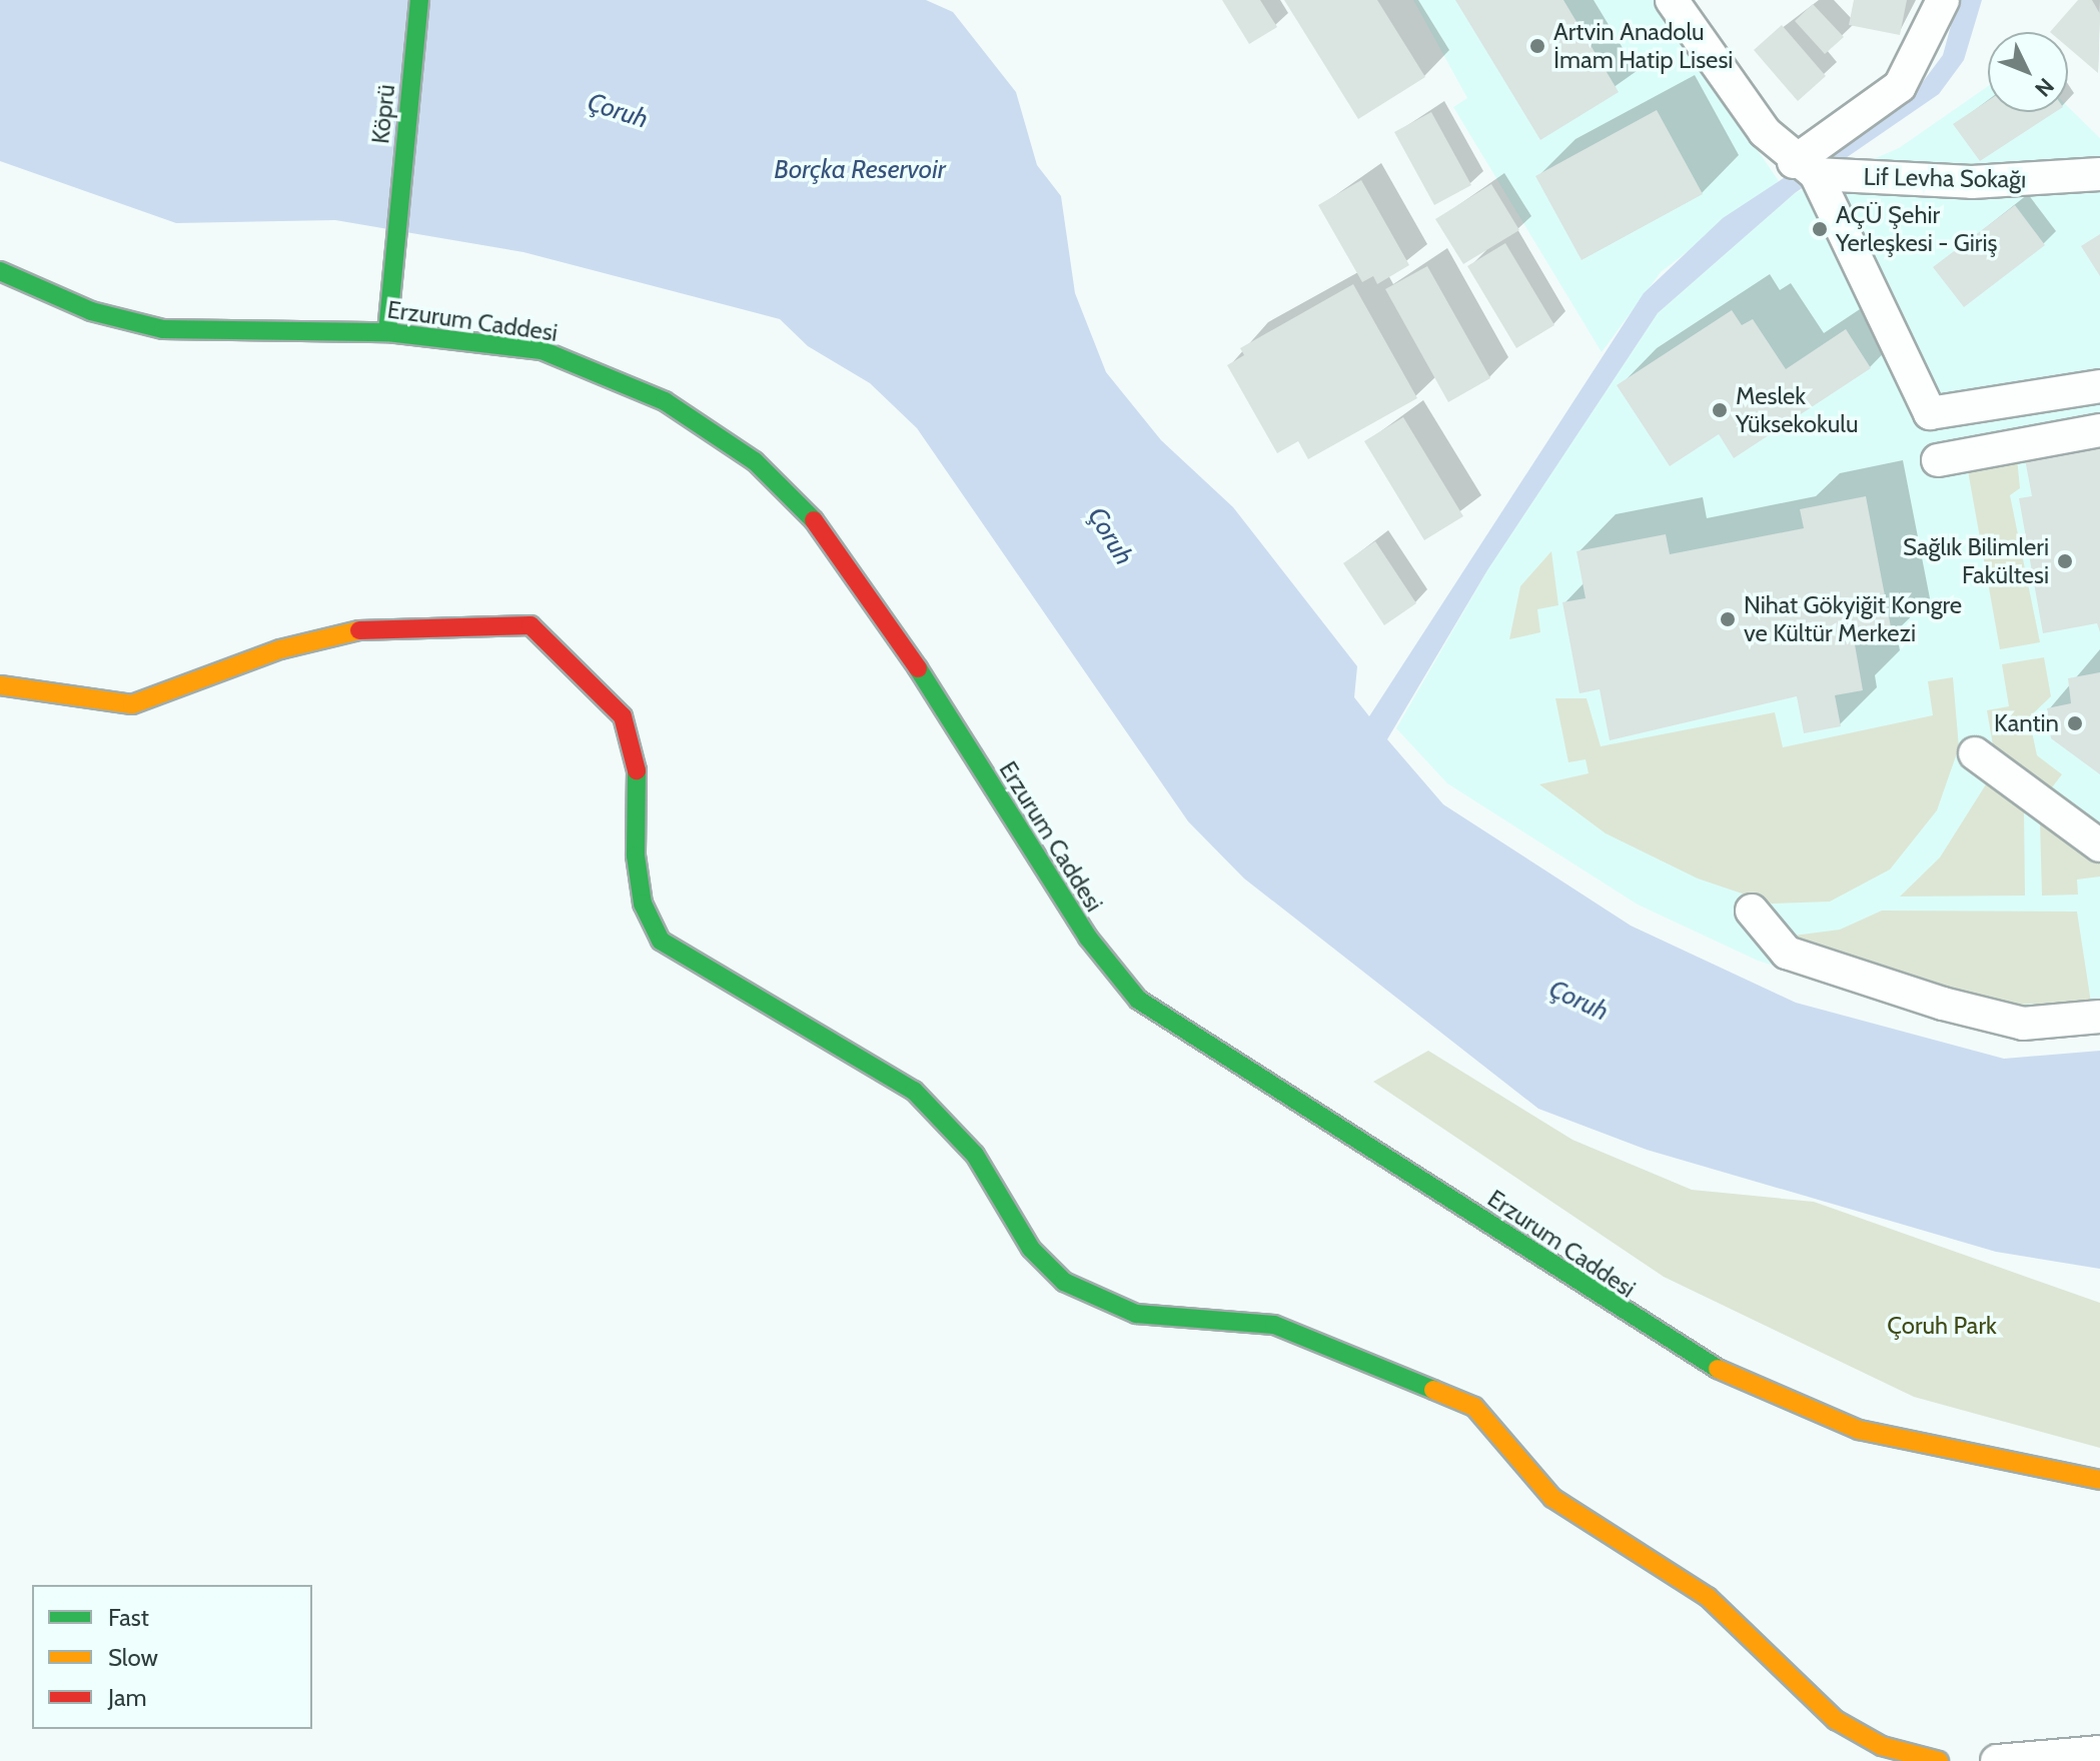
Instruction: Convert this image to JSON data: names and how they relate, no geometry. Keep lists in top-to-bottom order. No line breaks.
{"streets":{"main road":["Köprü","Erzurum Caddesi"],"street":["Lif Levha Sokağı"]},"crossings":[["Köprü","Erzurum Caddesi"]],"water":["Çoruh","Borçka Reservoir"],"parks":["Çoruh Park"],"places":["Artvin Anadolu İmam Hatip Lisesi","AÇÜ Şehir Yerleşkesi - Giriş","Meslek Yüksekokulu","Sağlık Bilimleri Fakültesi","Nihat Gökyiğit Kongre ve Kültür Merkezi","Kantin"],"legend":["Fast","Slow","Jam"],"north":"bottom right"}
